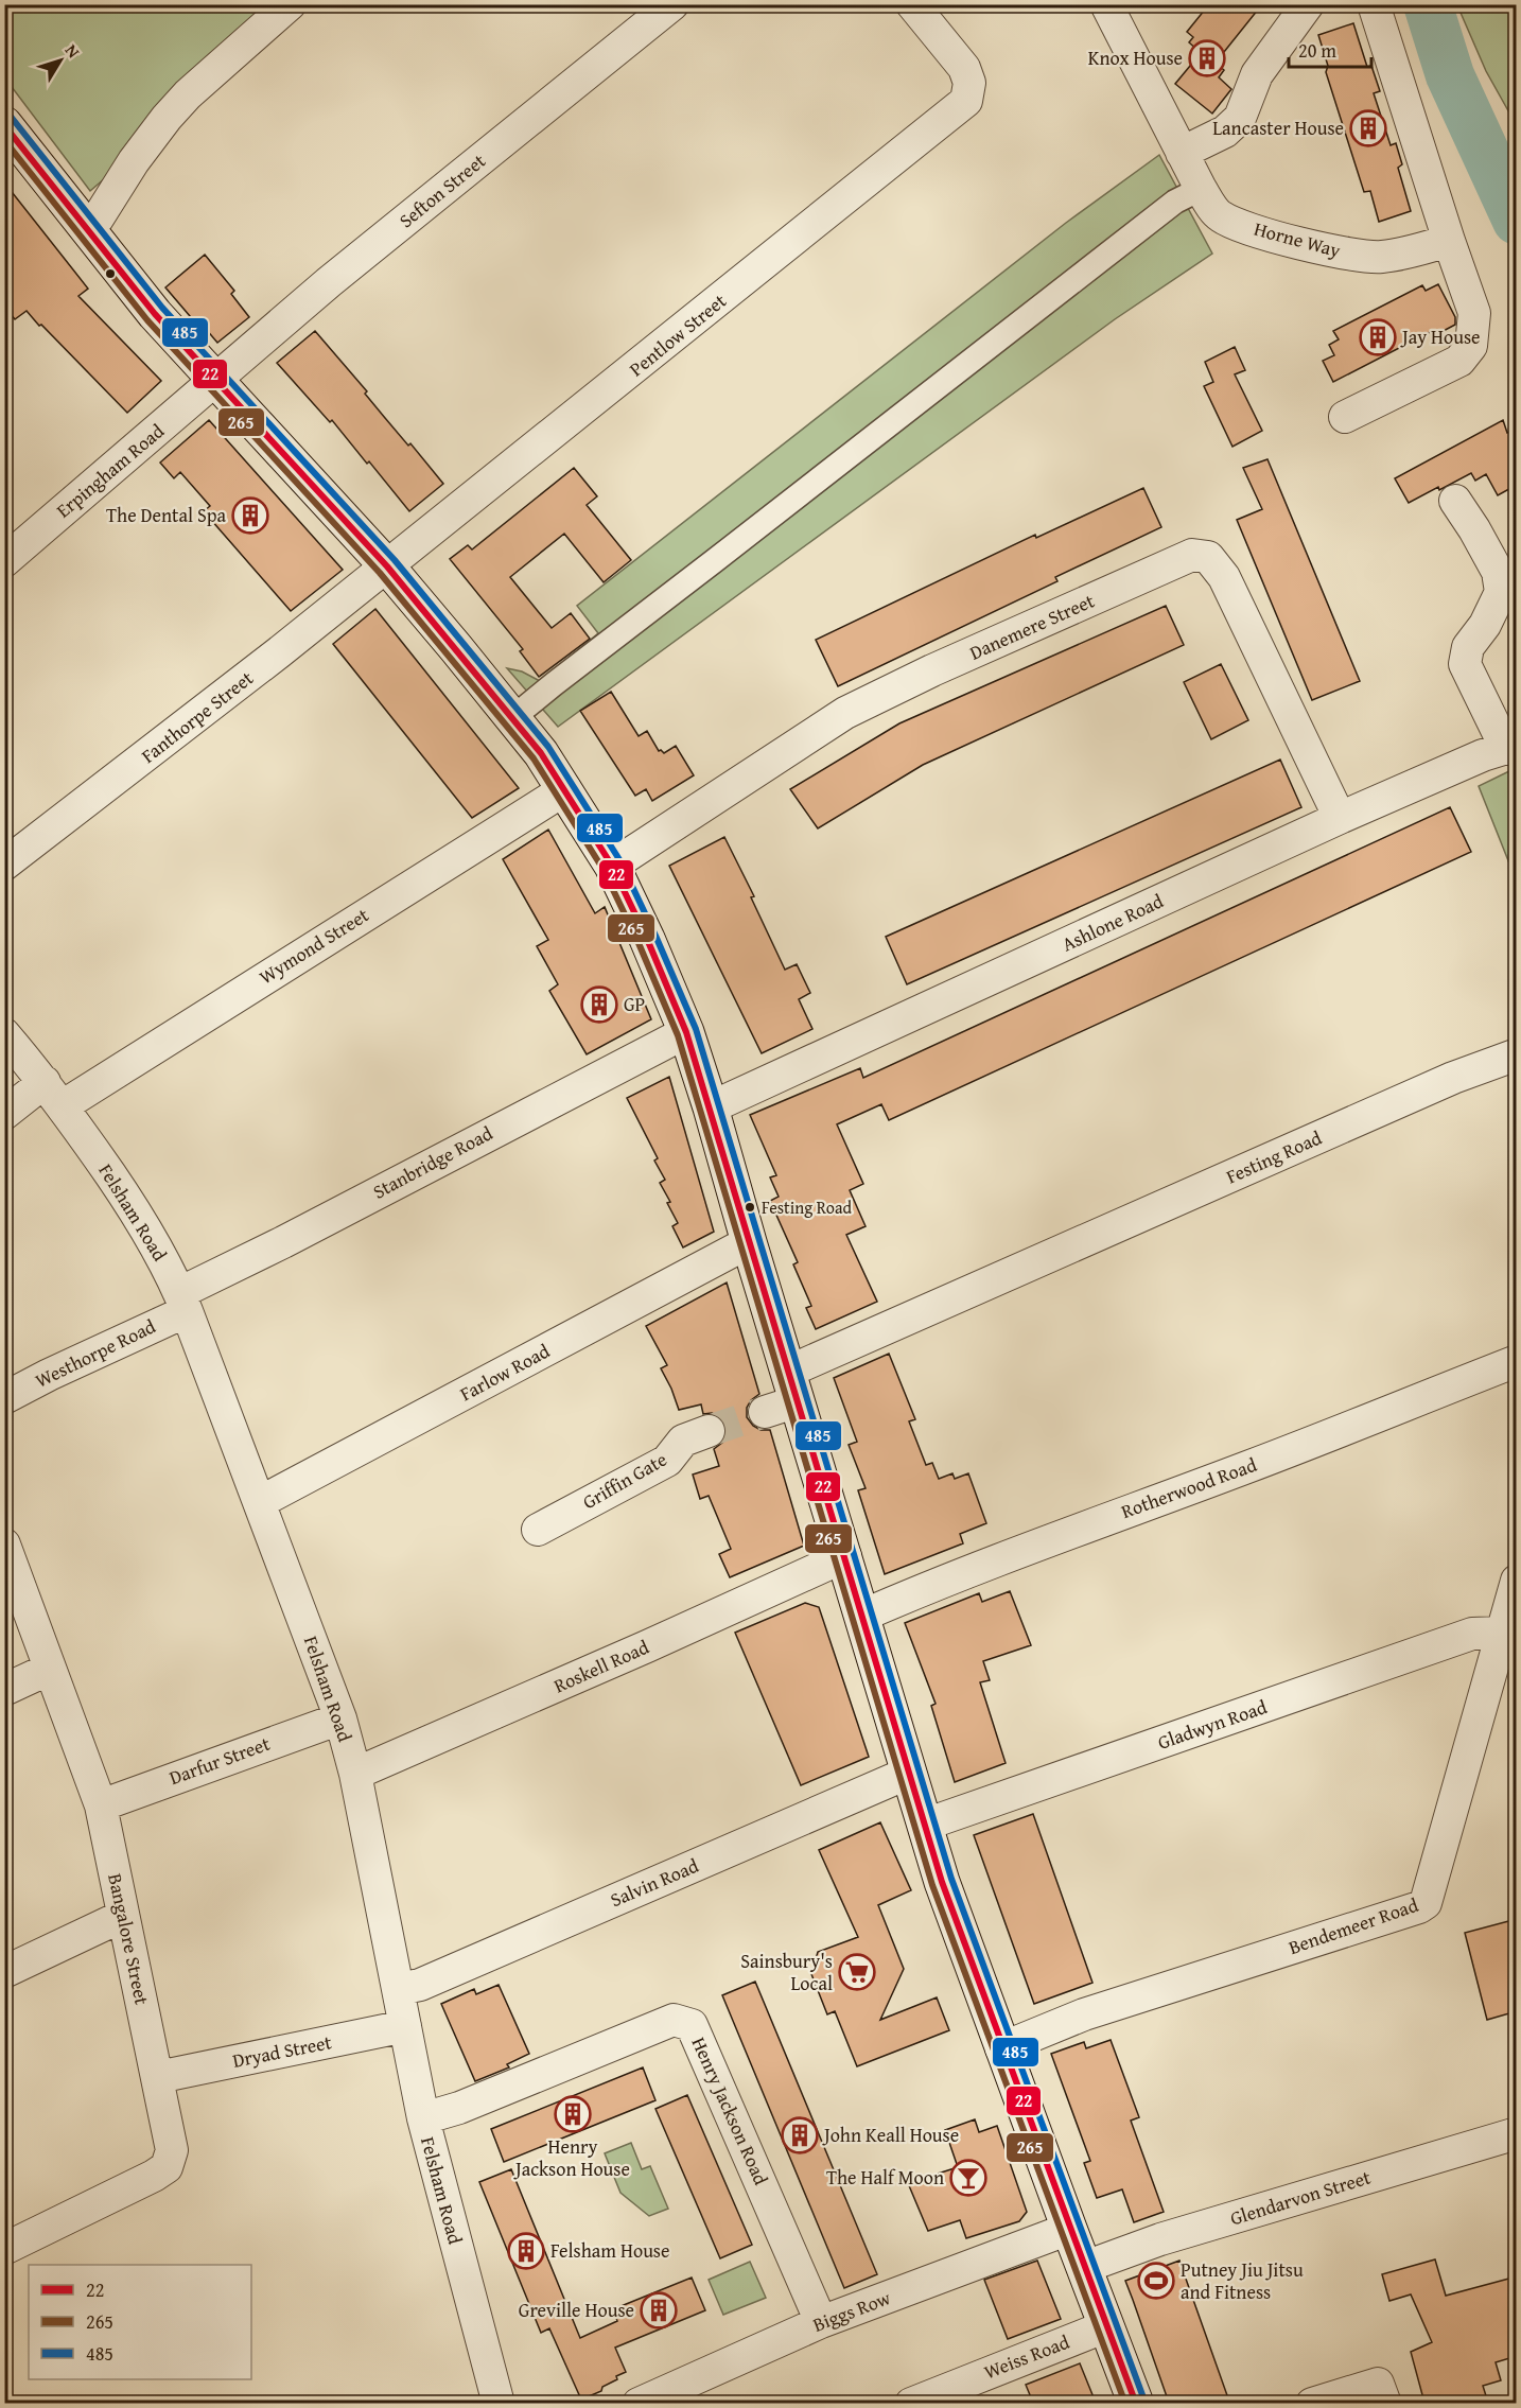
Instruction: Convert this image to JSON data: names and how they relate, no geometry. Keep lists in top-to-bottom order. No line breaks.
{"streets":{"street":["Sefton Street","Horne Way","Pentlow Street","Erpingham Road","Danemere Street","Fanthorpe Street","Ashlone Road","Wymond Street","Festing Road","Stanbridge Road","Felsham Road","Westhorpe Road","Farlow Road","Griffin Gate","Rotherwood Road","Roskell Road","Gladwyn Road","Darfur Street","Salvin Road","Bendemeer Road","Bangalore Street","Dryad Street","Henry Jackson Road","Glendarvon Street","Biggs Row","Weiss Road"]},"crossings":[["Sefton Street","Erpingham Road"],["Pentlow Street","Fanthorpe Street"],["Danemere Street","Ashlone Road"],["Wymond Street","Felsham Road"],["Stanbridge Road","Felsham Road"],["Stanbridge Road","Westhorpe Road"],["Felsham Road","Westhorpe Road"],["Felsham Road","Farlow Road"],["Felsham Road","Roskell Road"],["Felsham Road","Darfur Street"],["Felsham Road","Salvin Road"],["Felsham Road","Dryad Street"],["Felsham Road","Henry Jackson Road"],["Gladwyn Road","Bendemeer Road"],["Darfur Street","Bangalore Street"],["Bangalore Street","Dryad Street"],["Henry Jackson Road","Biggs Row"]],"places":{"building":["Knox House","Lancaster House","Jay House","The Dental Spa","GP","Henry Jackson House","John Keall House","Felsham House","Greville House"],"other":["Festing Road"],"supermarket":["Sainsbury's Local"],"bar":["The Half Moon"],"sports":["Putney Jiu Jitsu and Fitness"]},"lines":["transit line 485","transit line 22","transit line 265"],"legend":["22","265","485"],"scale_bar":"20 m","north":"top right"}
